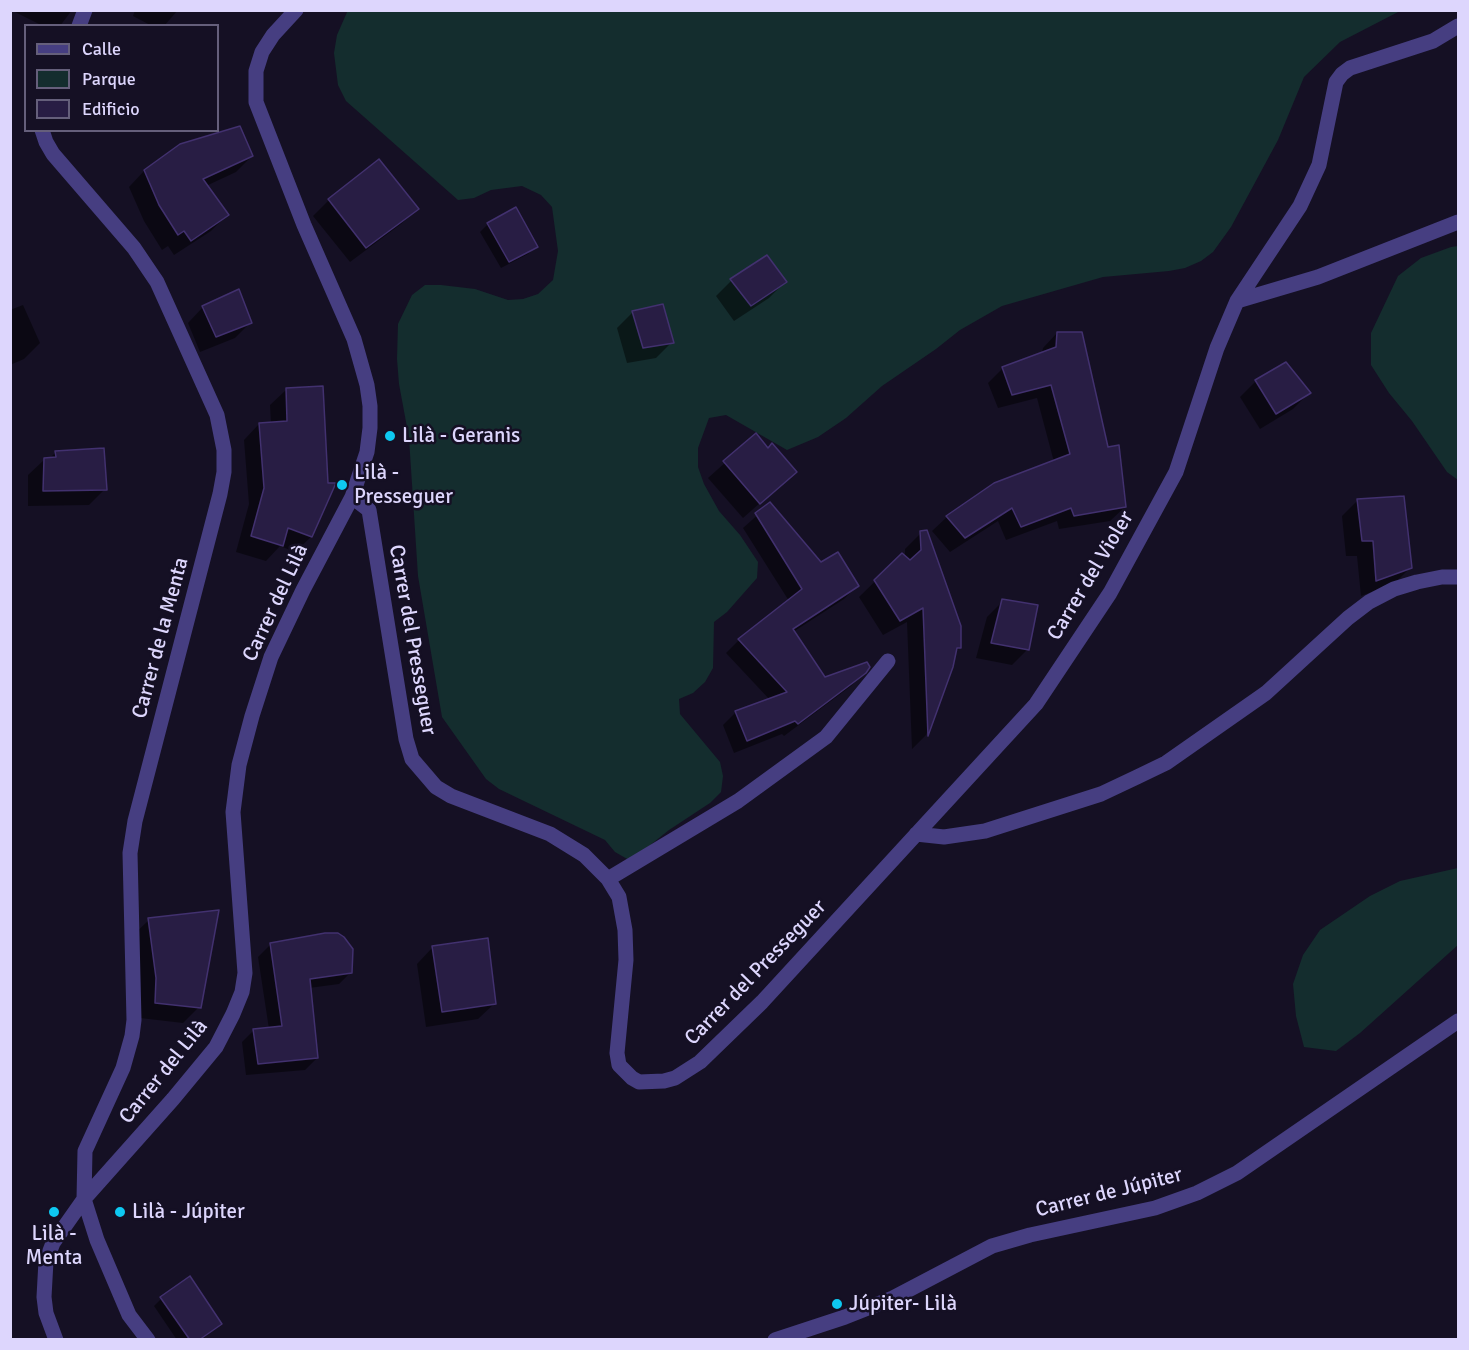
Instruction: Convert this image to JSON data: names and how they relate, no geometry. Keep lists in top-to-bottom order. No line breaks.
{"streets":{"street":["Carrer del Violer","Carrer del Lilà","Carrer de la Menta","Carrer del Presseguer","Carrer de Júpiter"]},"crossings":[["Carrer del Violer","Carrer del Presseguer"],["Carrer del Lilà","Carrer de la Menta"],["Carrer del Lilà","Carrer del Presseguer"]],"places":["Lilà - Geranis","Lilà - Presseguer","Lilà - Menta","Lilà - Júpiter","Júpiter- Lilà"],"legend":["Calle","Parque","Edificio"]}
